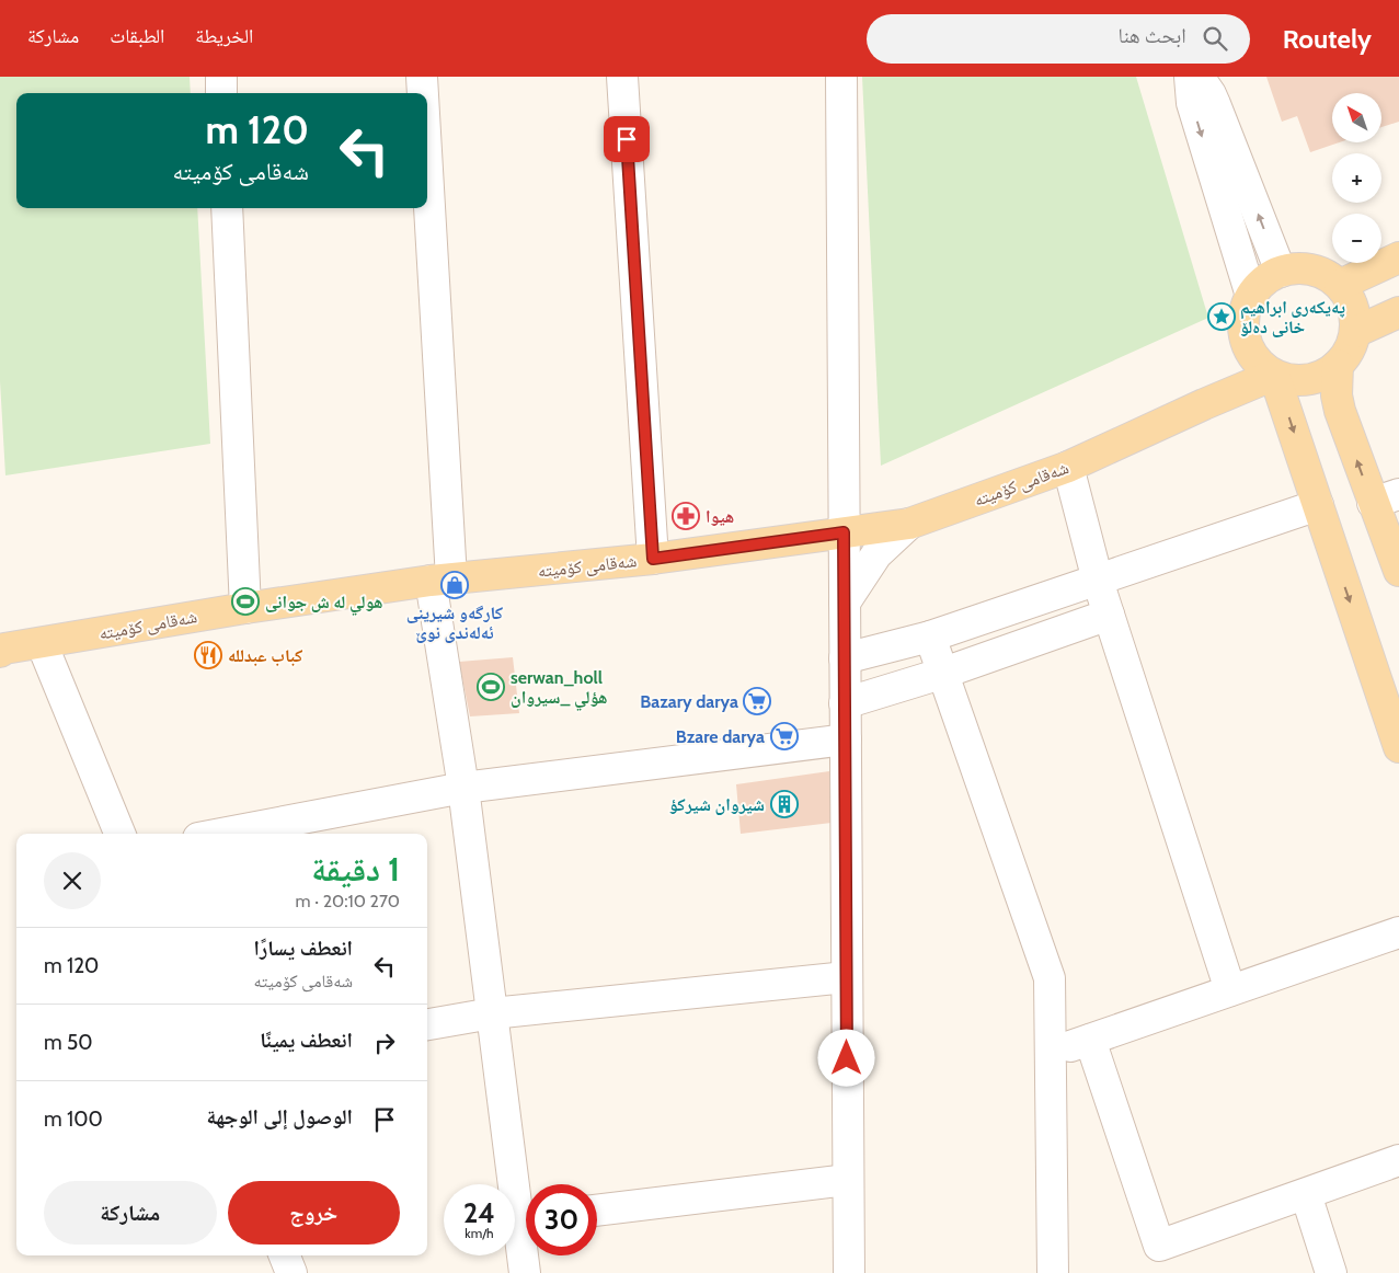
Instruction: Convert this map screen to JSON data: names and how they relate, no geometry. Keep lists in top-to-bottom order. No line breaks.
{"streets":{"main road":["شەقامی کۆمیتە"]},"places":{"place":["پەیکەری ابراهیم خانی دەلۆ"],"pharmacy":["هیوا"],"shop":["کارگەو شیرینی ئەلەندی نوێ"],"sports":["هولي له ش جوانى","serwan_holl هؤلي _سيروان"],"restaurant":["كباب عبدلله"],"supermarket":["Bazary darya","Bzare darya"],"building":["شيروان شيركؤ"]},"north":"top left","page":{"header":"Routely","search":"ابحث هنا","nav":["الخريطة","الطبقات","مشاركة"],"map_buttons":["+","−"],"turn":["120 m","شەقامی کۆمیتە"],"heading":["1 دقيقة","270 m · 20:10"],"list":[{"name":"انعطف يسارًا","note":"شەقامی کۆمیتە","value":"120 m"},{"name":"انعطف يمينًا","value":"50 m"},{"name":"الوصول إلى الوجهة","value":"100 m"}],"buttons":["خروج","مشاركة"],"speed":"24 km/h","limit":"30"}}
